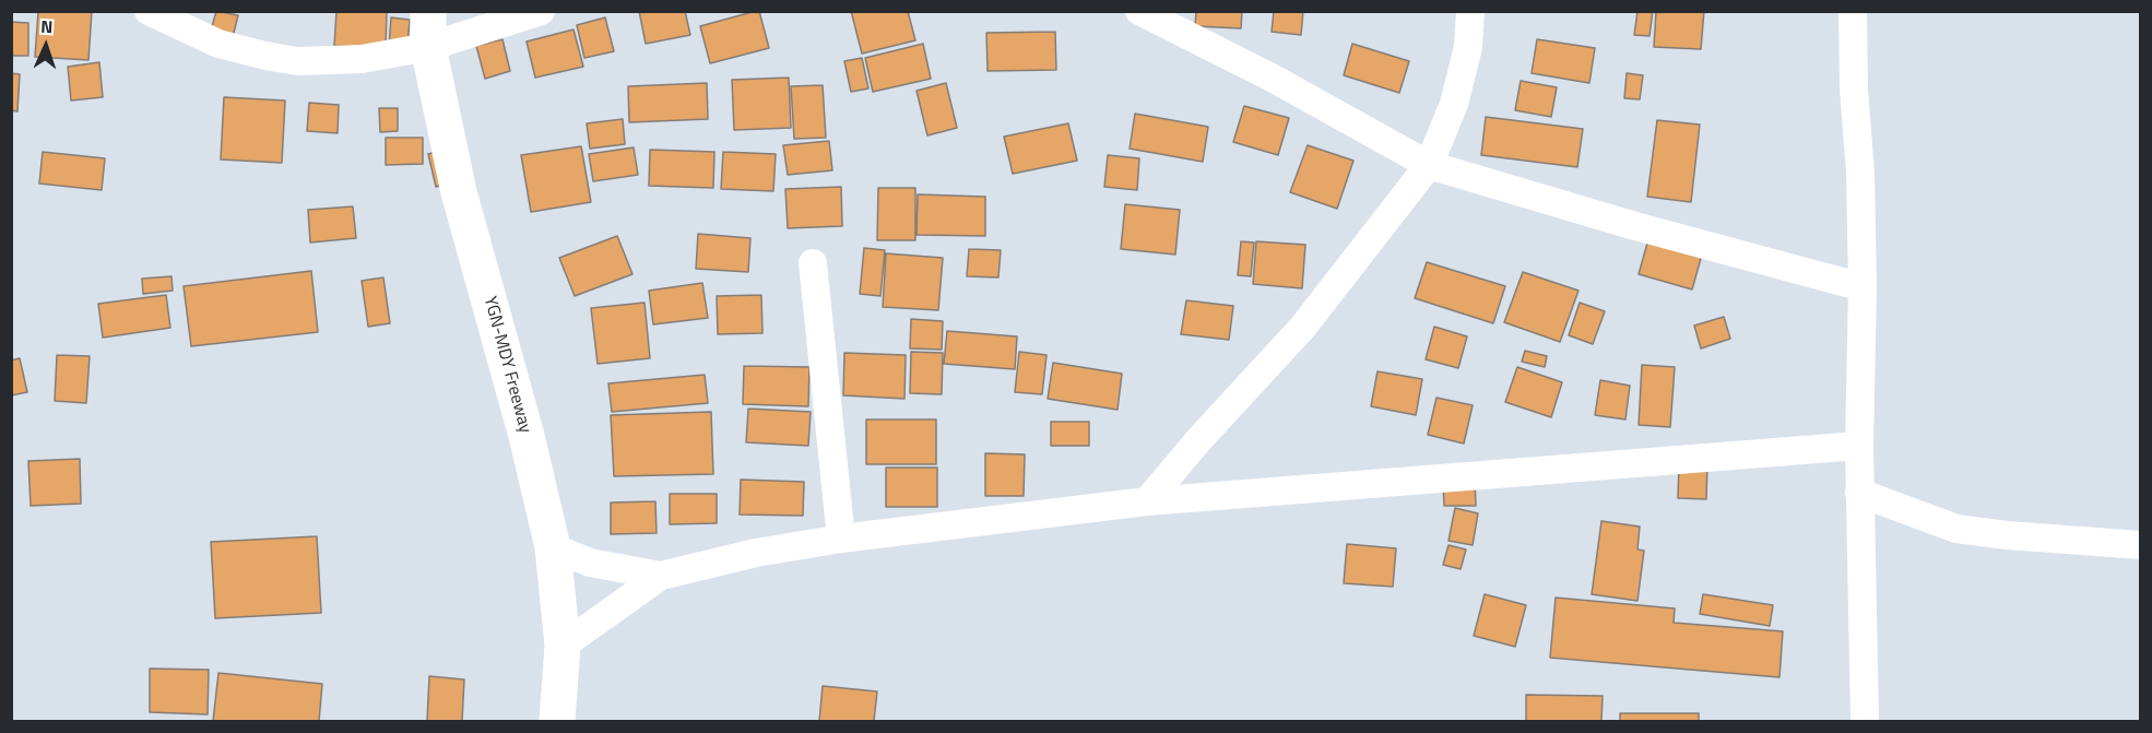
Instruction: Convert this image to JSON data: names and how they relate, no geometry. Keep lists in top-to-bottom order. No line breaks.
{"streets":{"main road":["YGN-MDY Freeway"]},"north":"top"}
